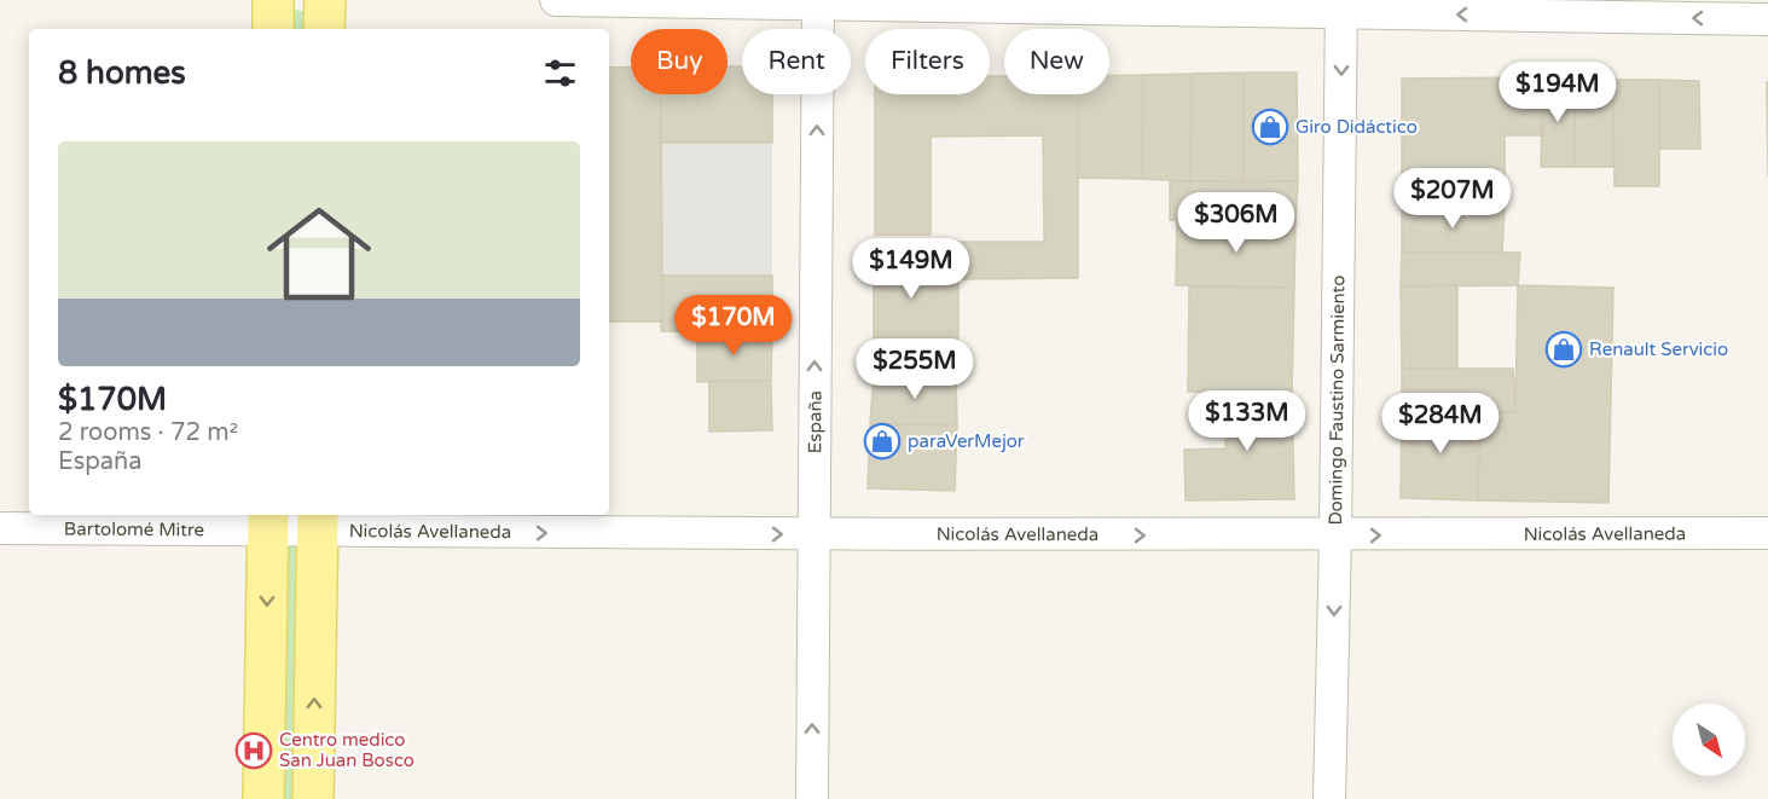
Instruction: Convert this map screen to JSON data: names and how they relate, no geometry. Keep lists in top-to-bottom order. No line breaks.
{"streets":{"street":["Domingo Faustino Sarmiento","España","Bartolomé Mitre","Nicolás Avellaneda"]},"crossings":[["Domingo Faustino Sarmiento","Nicolás Avellaneda"],["España","Nicolás Avellaneda"],["Bartolomé Mitre","Nicolás Avellaneda"]],"one_way":["Domingo Faustino Sarmiento","España","Nicolás Avellaneda"],"places":{"shop":["Giro Didáctico","Renault Servicio","paraVerMejor"],"hospital":["Centro medico San Juan Bosco"]},"north":"bottom right","page":{"chip":["Buy","Rent","Filters","New"],"heading":"8 homes","price":["$194M","$207M","$306M","$149M","$170M","$255M","$133M","$284M"],"list":[{"name":"$170M","note":"2 rooms · 72 m² · España"}]}}
